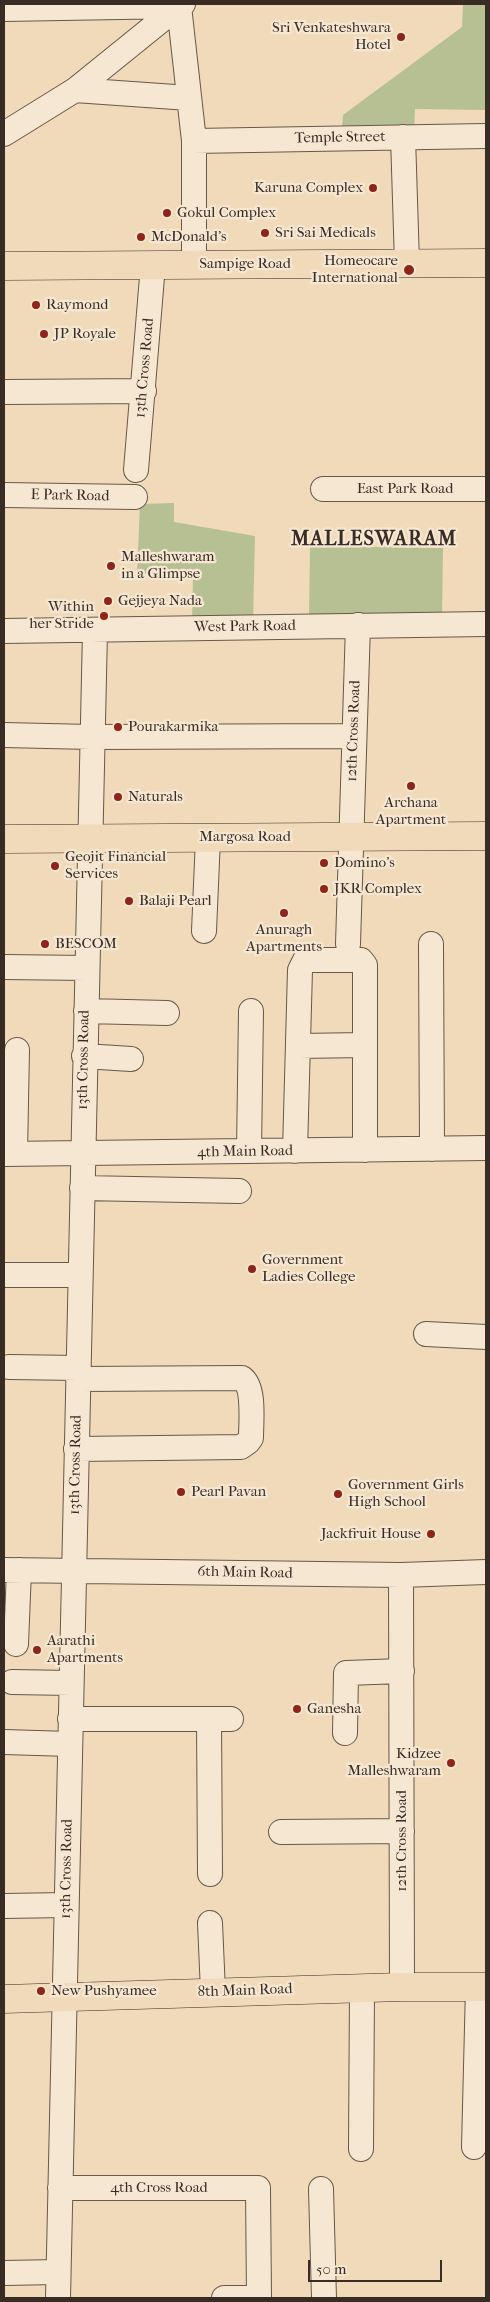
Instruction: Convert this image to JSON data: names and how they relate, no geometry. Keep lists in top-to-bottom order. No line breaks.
{"streets":{"main road":["Sampige Road","Margosa Road","8th Main Road"],"street":["Temple Street","13th Cross Road","East Park Road","E Park Road","West Park Road","12th Cross Road","4th Main Road","6th Main Road","4th Cross Road"]},"crossings":[["Sampige Road","13th Cross Road"],["13th Cross Road","West Park Road"],["13th Cross Road","Margosa Road"],["13th Cross Road","4th Main Road"],["13th Cross Road","6th Main Road"],["13th Cross Road","8th Main Road"],["13th Cross Road","4th Cross Road"],["West Park Road","12th Cross Road"],["12th Cross Road","Margosa Road"],["12th Cross Road","6th Main Road"],["12th Cross Road","8th Main Road"]],"districts":["MALLESWARAM"],"places":["Sri Venkateshwara Hotel","Karuna Complex","Gokul Complex","Sri Sai Medicals","McDonald's","Homeocare International","Raymond","JP Royale","Malleshwaram in a Glimpse","Gejjeya Nada","Within her Stride","Pourakarmika","Archana Apartment","Naturals","Domino's","Geojit Financial Services","JKR Complex","Balaji Pearl","Anuragh Apartments","BESCOM","Government Ladies College","Pearl Pavan","Government Girls High School","Jackfruit House","Aarathi Apartments","Ganesha","Kidzee Malleshwaram","New Pushyamee"],"scale_bar":"50 m"}
